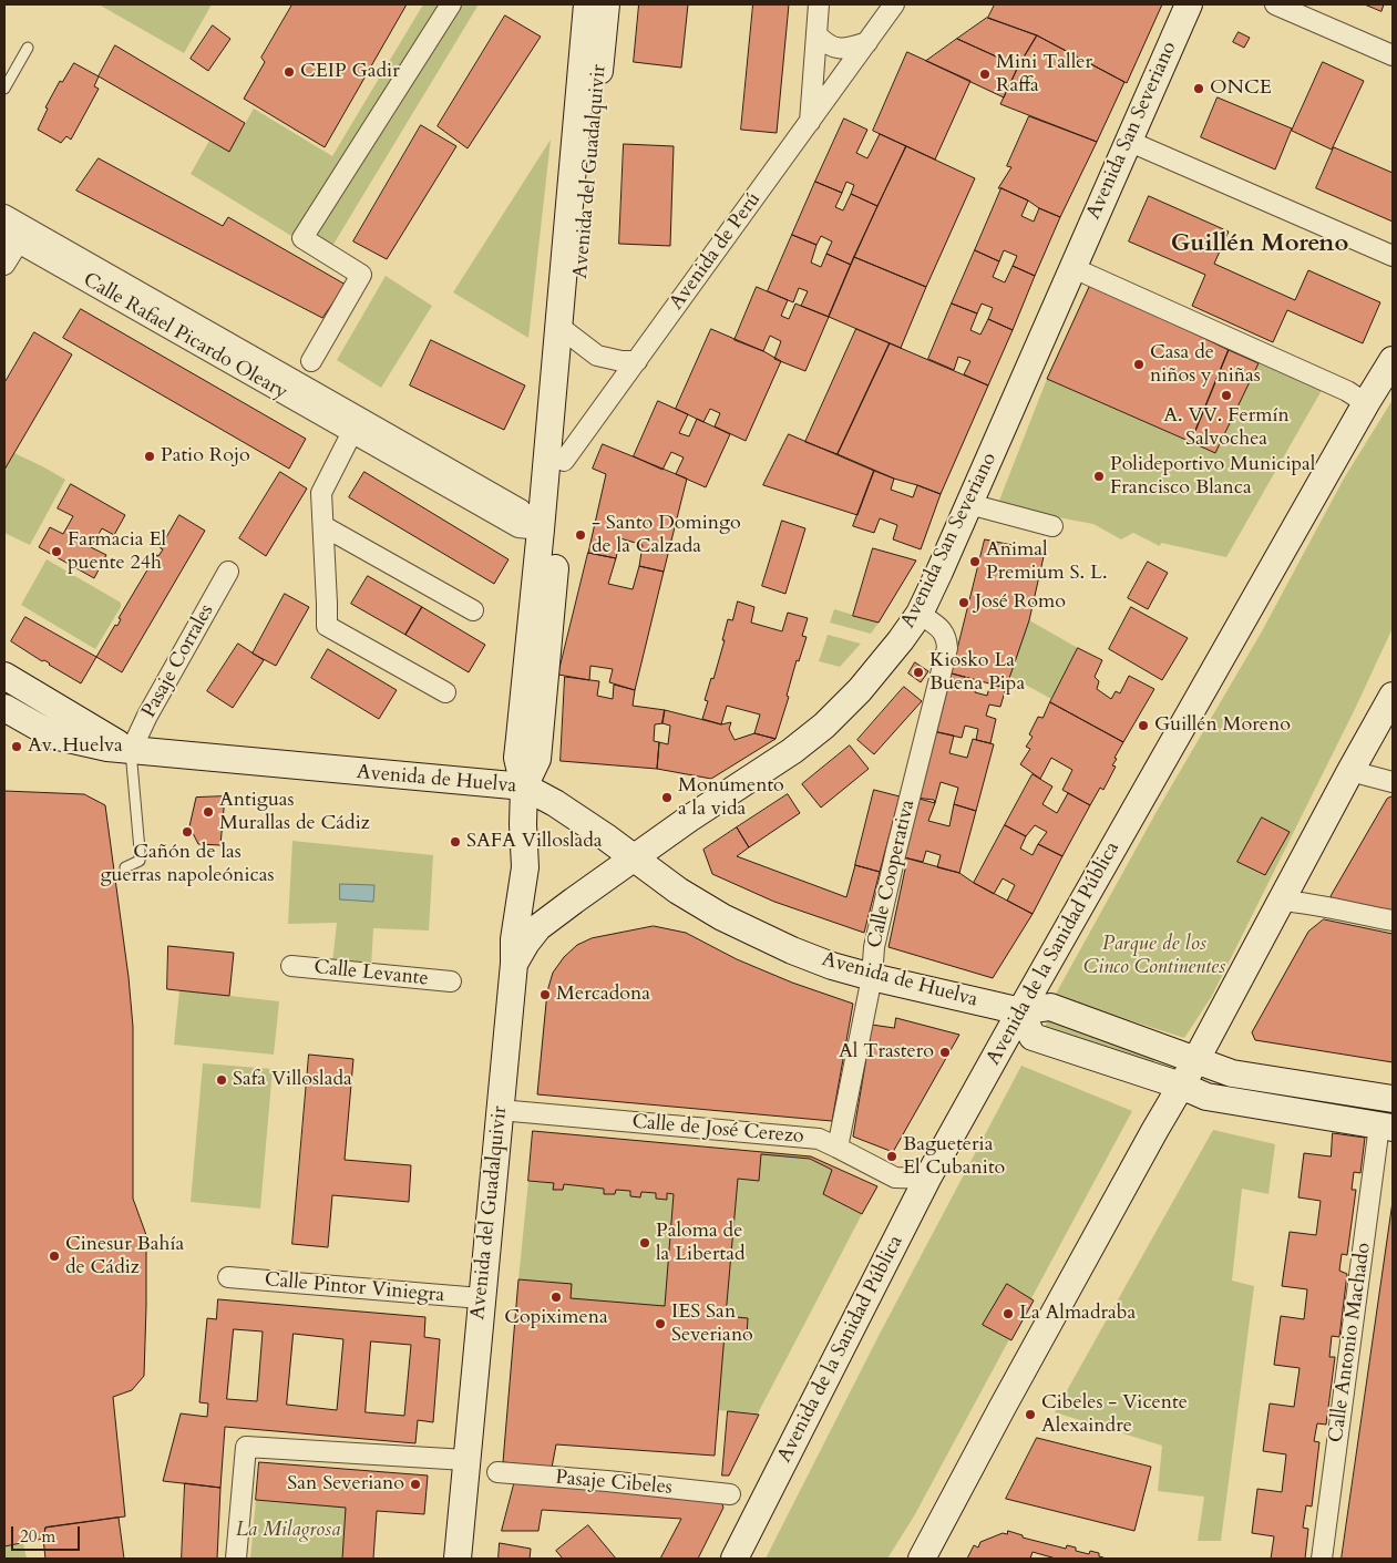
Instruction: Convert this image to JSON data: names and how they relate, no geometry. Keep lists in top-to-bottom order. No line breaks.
{"streets":{"street":["Avenida San Severiano","Avenida del Guadalquivir","Avenida de Perú","Calle Rafael Picardo Oleary","Pasaje Corrales","Avenida de Huelva","Calle Cooperativa","Avenida de la Sanidad Pública","Calle Levante","Calle de José Cerezo","Calle Pintor Viniegra","Calle Antonio Machado","Pasaje Cibeles"]},"crossings":[["Avenida San Severiano","Avenida del Guadalquivir"],["Avenida San Severiano","Avenida de Huelva"],["Avenida San Severiano","Calle Cooperativa"],["Avenida del Guadalquivir","Avenida de Perú"],["Avenida del Guadalquivir","Calle Rafael Picardo Oleary"],["Avenida del Guadalquivir","Avenida de Huelva"],["Avenida del Guadalquivir","Calle de José Cerezo"],["Avenida del Guadalquivir","Calle Pintor Viniegra"],["Pasaje Corrales","Avenida de Huelva"],["Avenida de Huelva","Calle Cooperativa"],["Avenida de Huelva","Avenida de la Sanidad Pública"],["Calle Cooperativa","Calle de José Cerezo"],["Avenida de la Sanidad Pública","Calle de José Cerezo"]],"districts":["Guillén Moreno"],"parks":["Parque de los Cinco Continentes","La Milagrosa"],"places":["CEIP Gadir","Mini Taller Raffa","ONCE","Casa de niños y niñas","A. VV. Fermín Salvochea","Patio Rojo","Polideportivo Municipal Francisco Blanca","- Santo Domingo de la Calzada","Farmacia El puente 24h","Animal Premium S. L.","José Romo","Kiosko La Buena Pipa","Guillén Moreno","Av. Huelva","Monumento a la vida","Antiguas Murallas de Cádiz","Cañón de las guerras napoleónicas","SAFA Villoslada","Mercadona","Al Trastero","Safa Villoslada","Bagueteria El Cubanito","Paloma de la Libertad","Cinesur Bahía de Cádiz","Copiximena","La Almadraba","IES San Severiano","Cibeles - Vicente Alexaindre","San Severiano"],"scale_bar":"20 m"}
